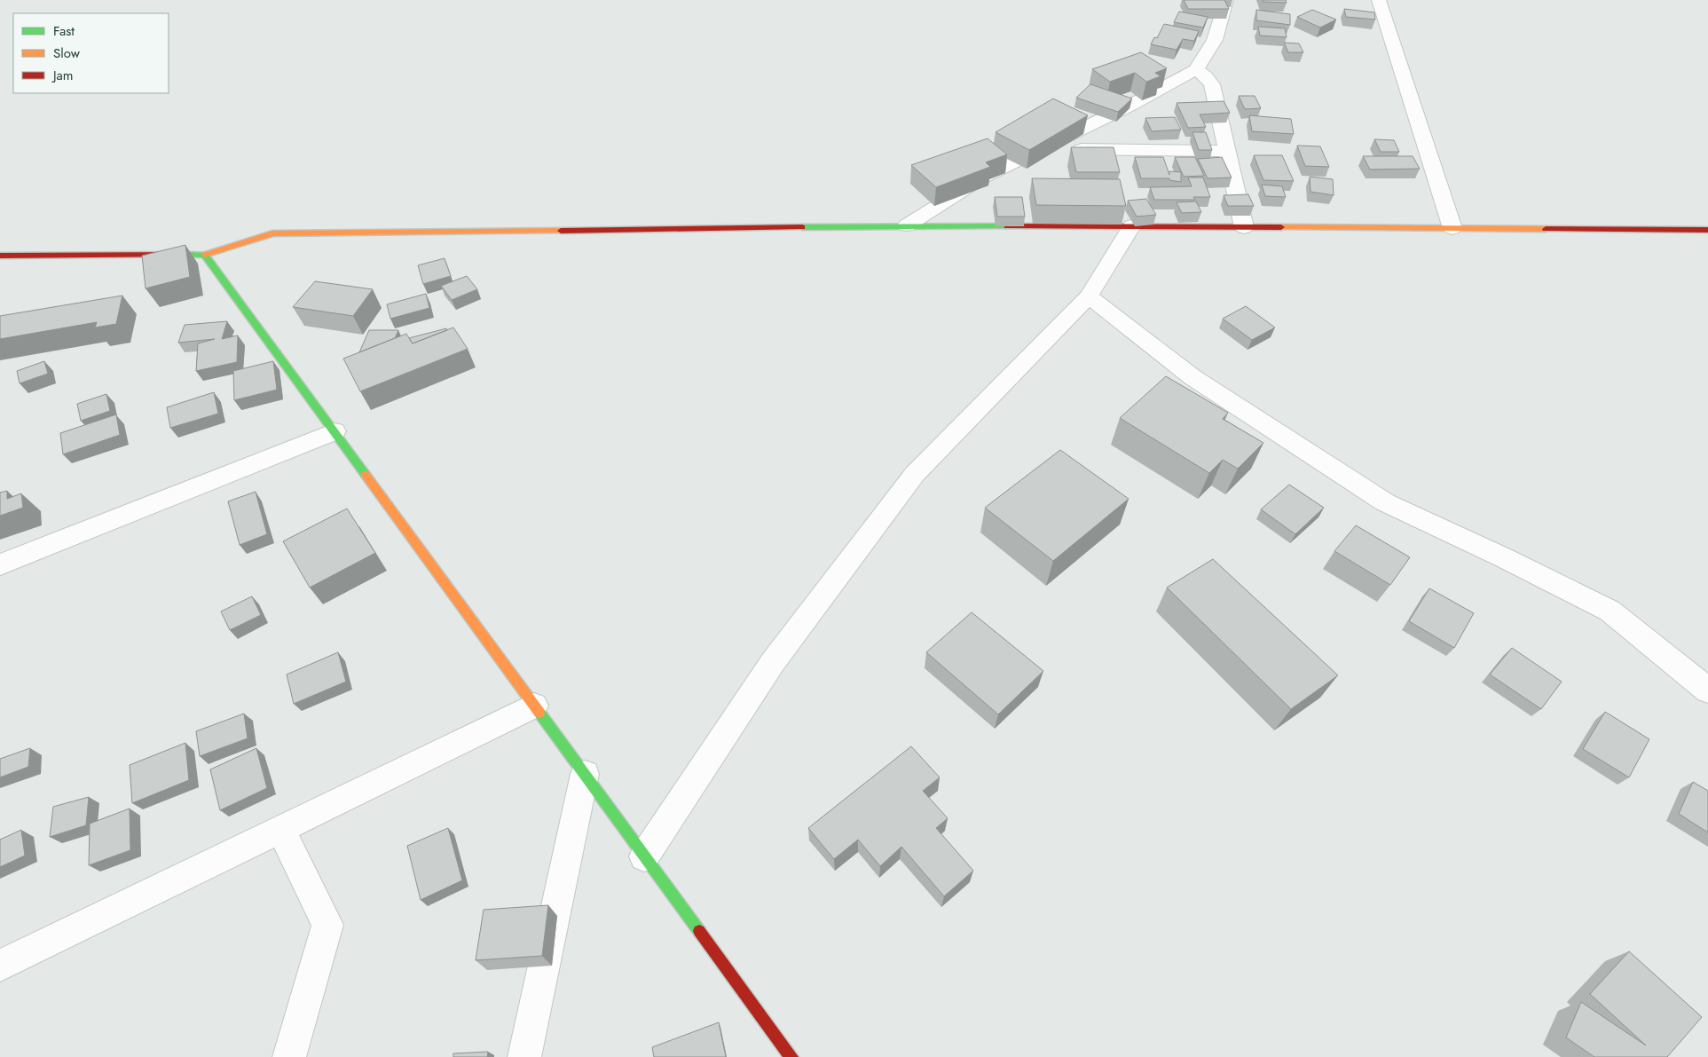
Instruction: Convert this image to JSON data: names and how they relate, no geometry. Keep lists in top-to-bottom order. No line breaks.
{"legend":["Fast","Slow","Jam"]}
